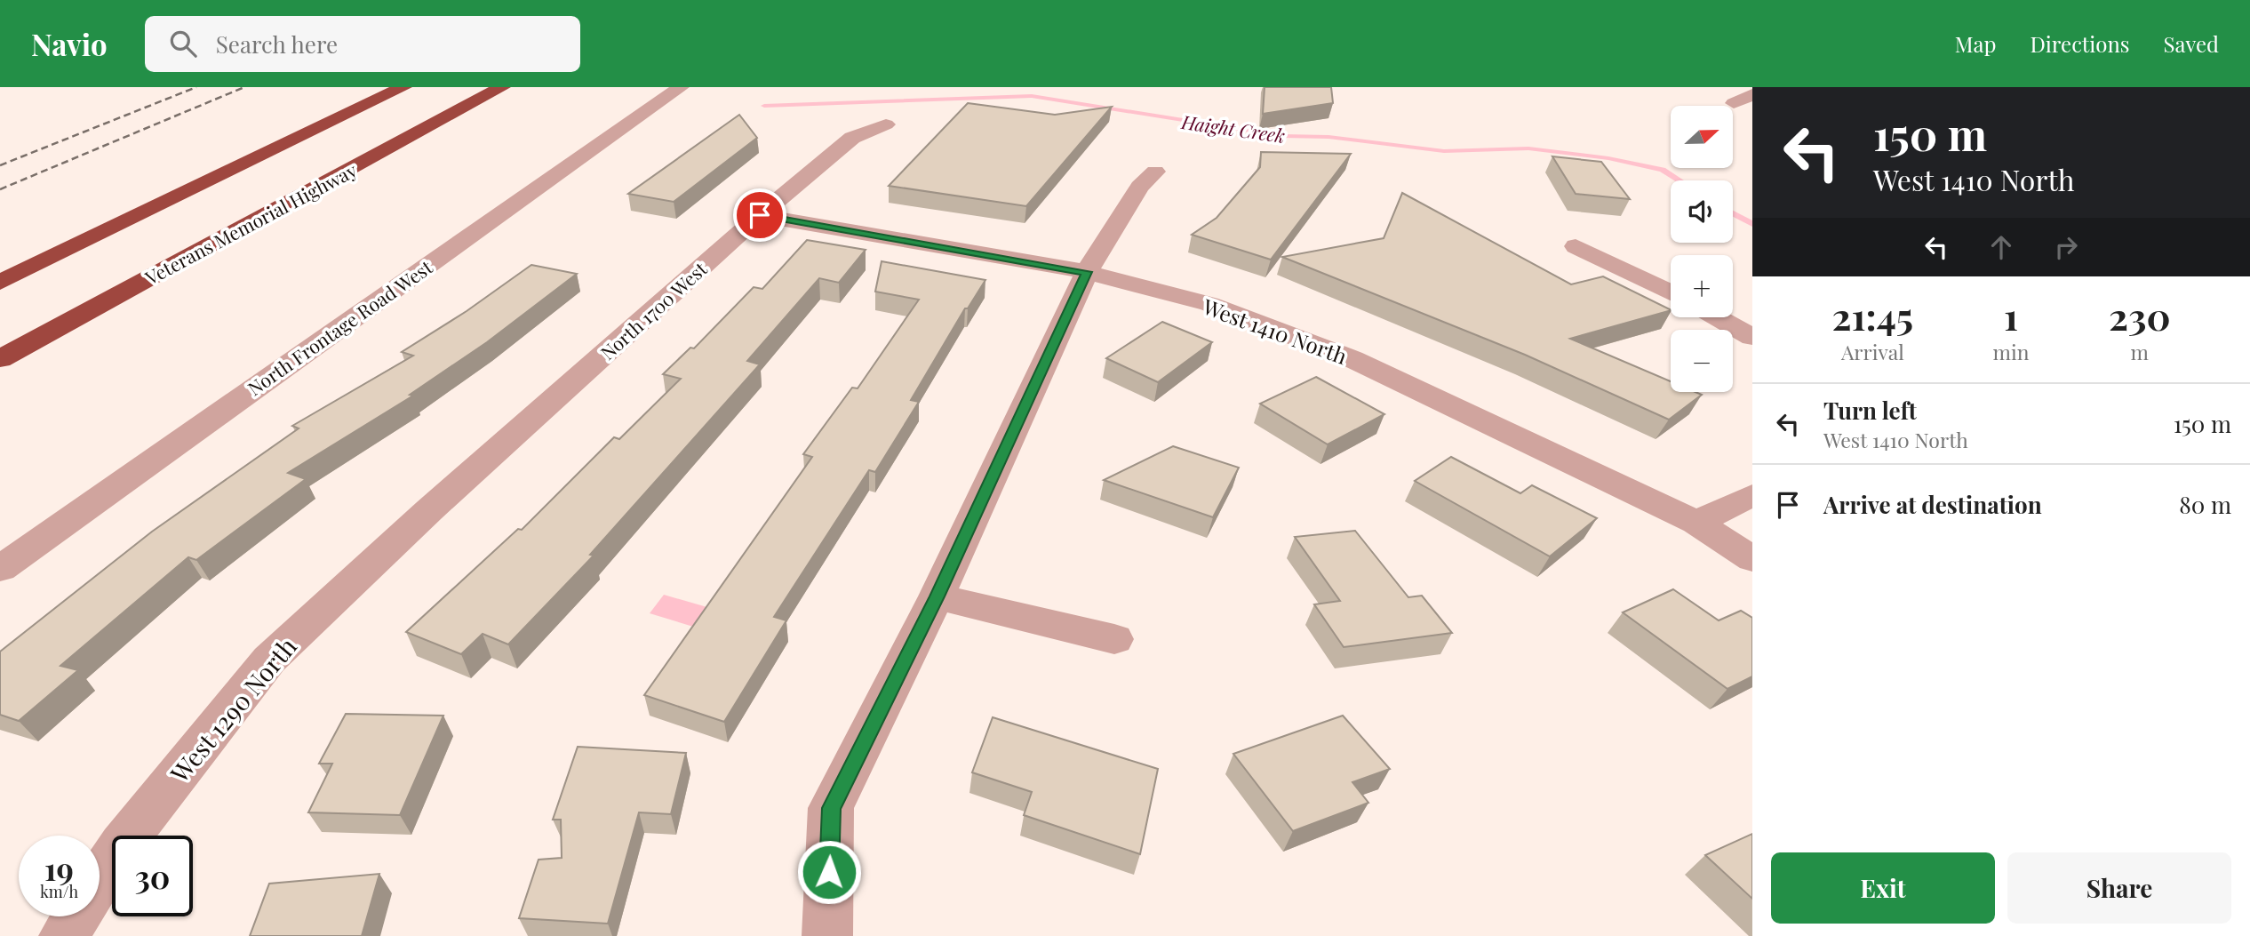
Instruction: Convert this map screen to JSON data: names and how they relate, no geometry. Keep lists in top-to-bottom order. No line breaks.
{"streets":{"highway":["Veterans Memorial Highway"],"street":["North 1700 West","North Frontage Road West","West 1410 North","West 1290 North"]},"crossings":[["North 1700 West","West 1410 North"],["North 1700 West","West 1290 North"]],"water":["Haight Creek"],"north":"right","page":{"header":"Navio","search":"Search here","nav":["Map","Directions","Saved"],"turn":["150 m","West 1410 North"],"map_buttons":["+","−"],"eta":["21:45","Arrival","1","min","230","m"],"list":[{"name":"Turn left","note":"West 1410 North","value":"150 m"},{"name":"Arrive at destination","value":"80 m"}],"speed":"19 km/h","limit":"30","buttons":["Exit","Share"]}}
